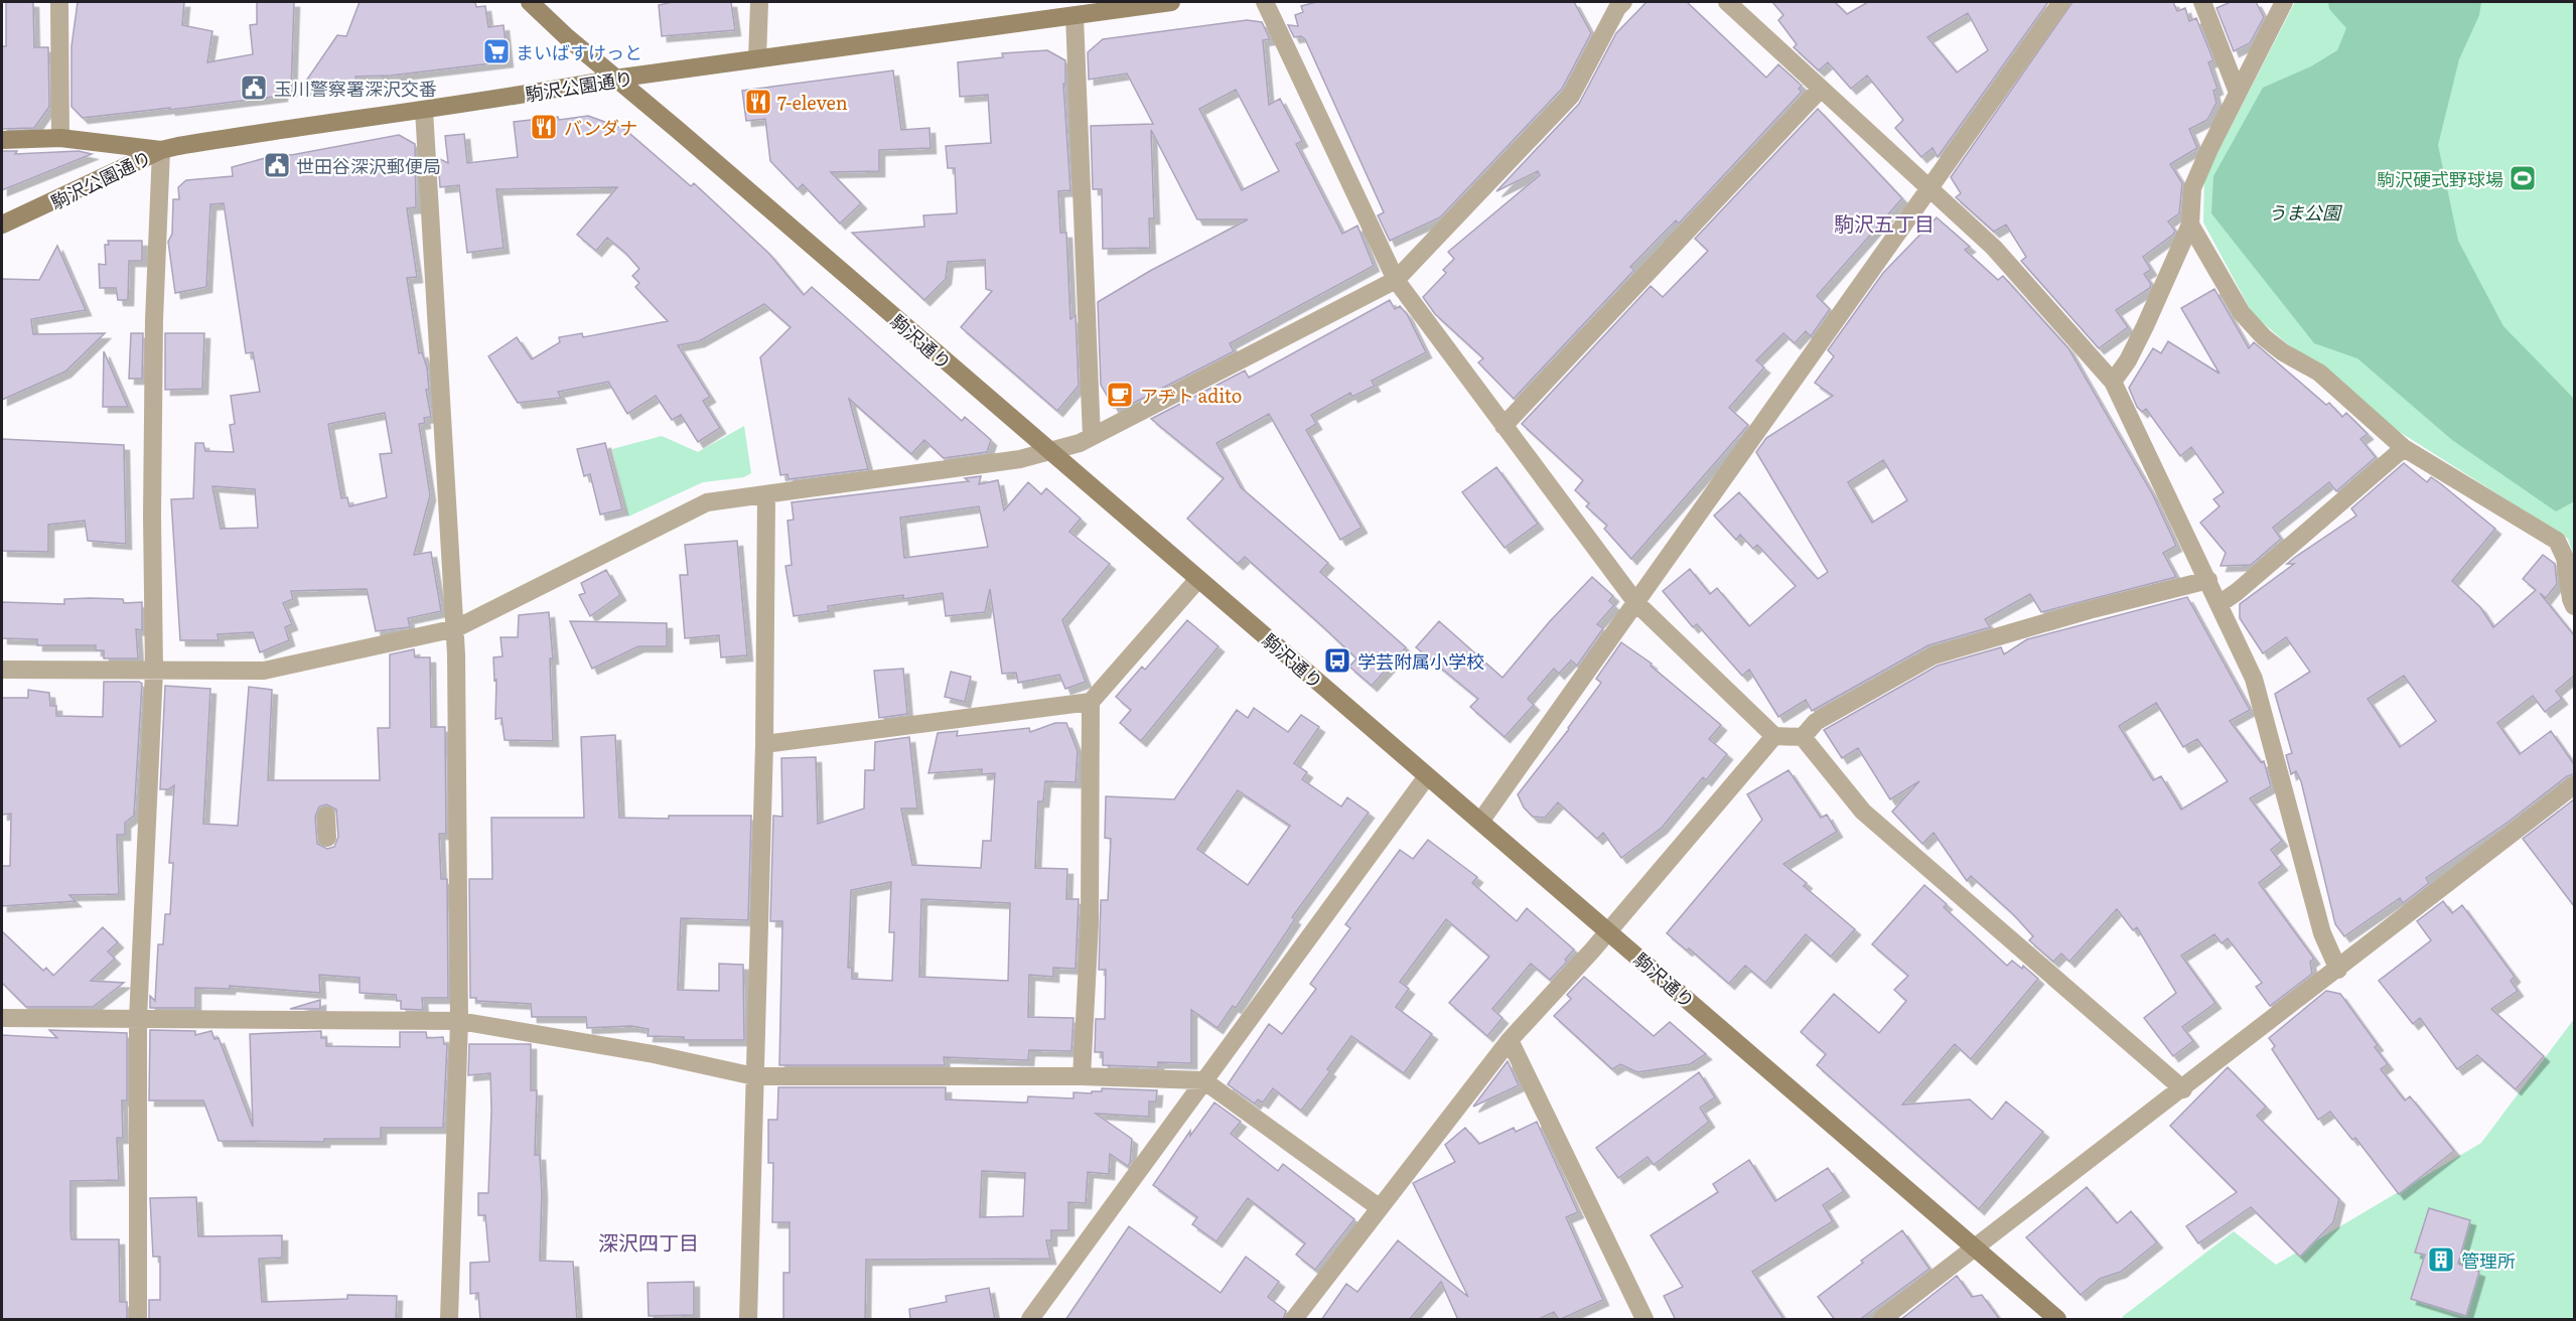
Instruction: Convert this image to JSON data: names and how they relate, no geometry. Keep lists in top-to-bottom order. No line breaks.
{"streets":{"main road":["駒沢公園通り","駒沢通り"]},"crossings":[["駒沢公園通り","駒沢通り"]],"districts":["駒沢五丁目","深沢四丁目"],"parks":["うま公園"],"places":{"supermarket":["まいばすけっと"],"public building":["玉川警察署深沢交番","世田谷深沢郵便局"],"restaurant":["7-eleven","バンダナ"],"sports":["駒沢硬式野球場"],"cafe":["アヂト adito"],"bus stop":["学芸附属小学校"],"building":["管理所"]}}
